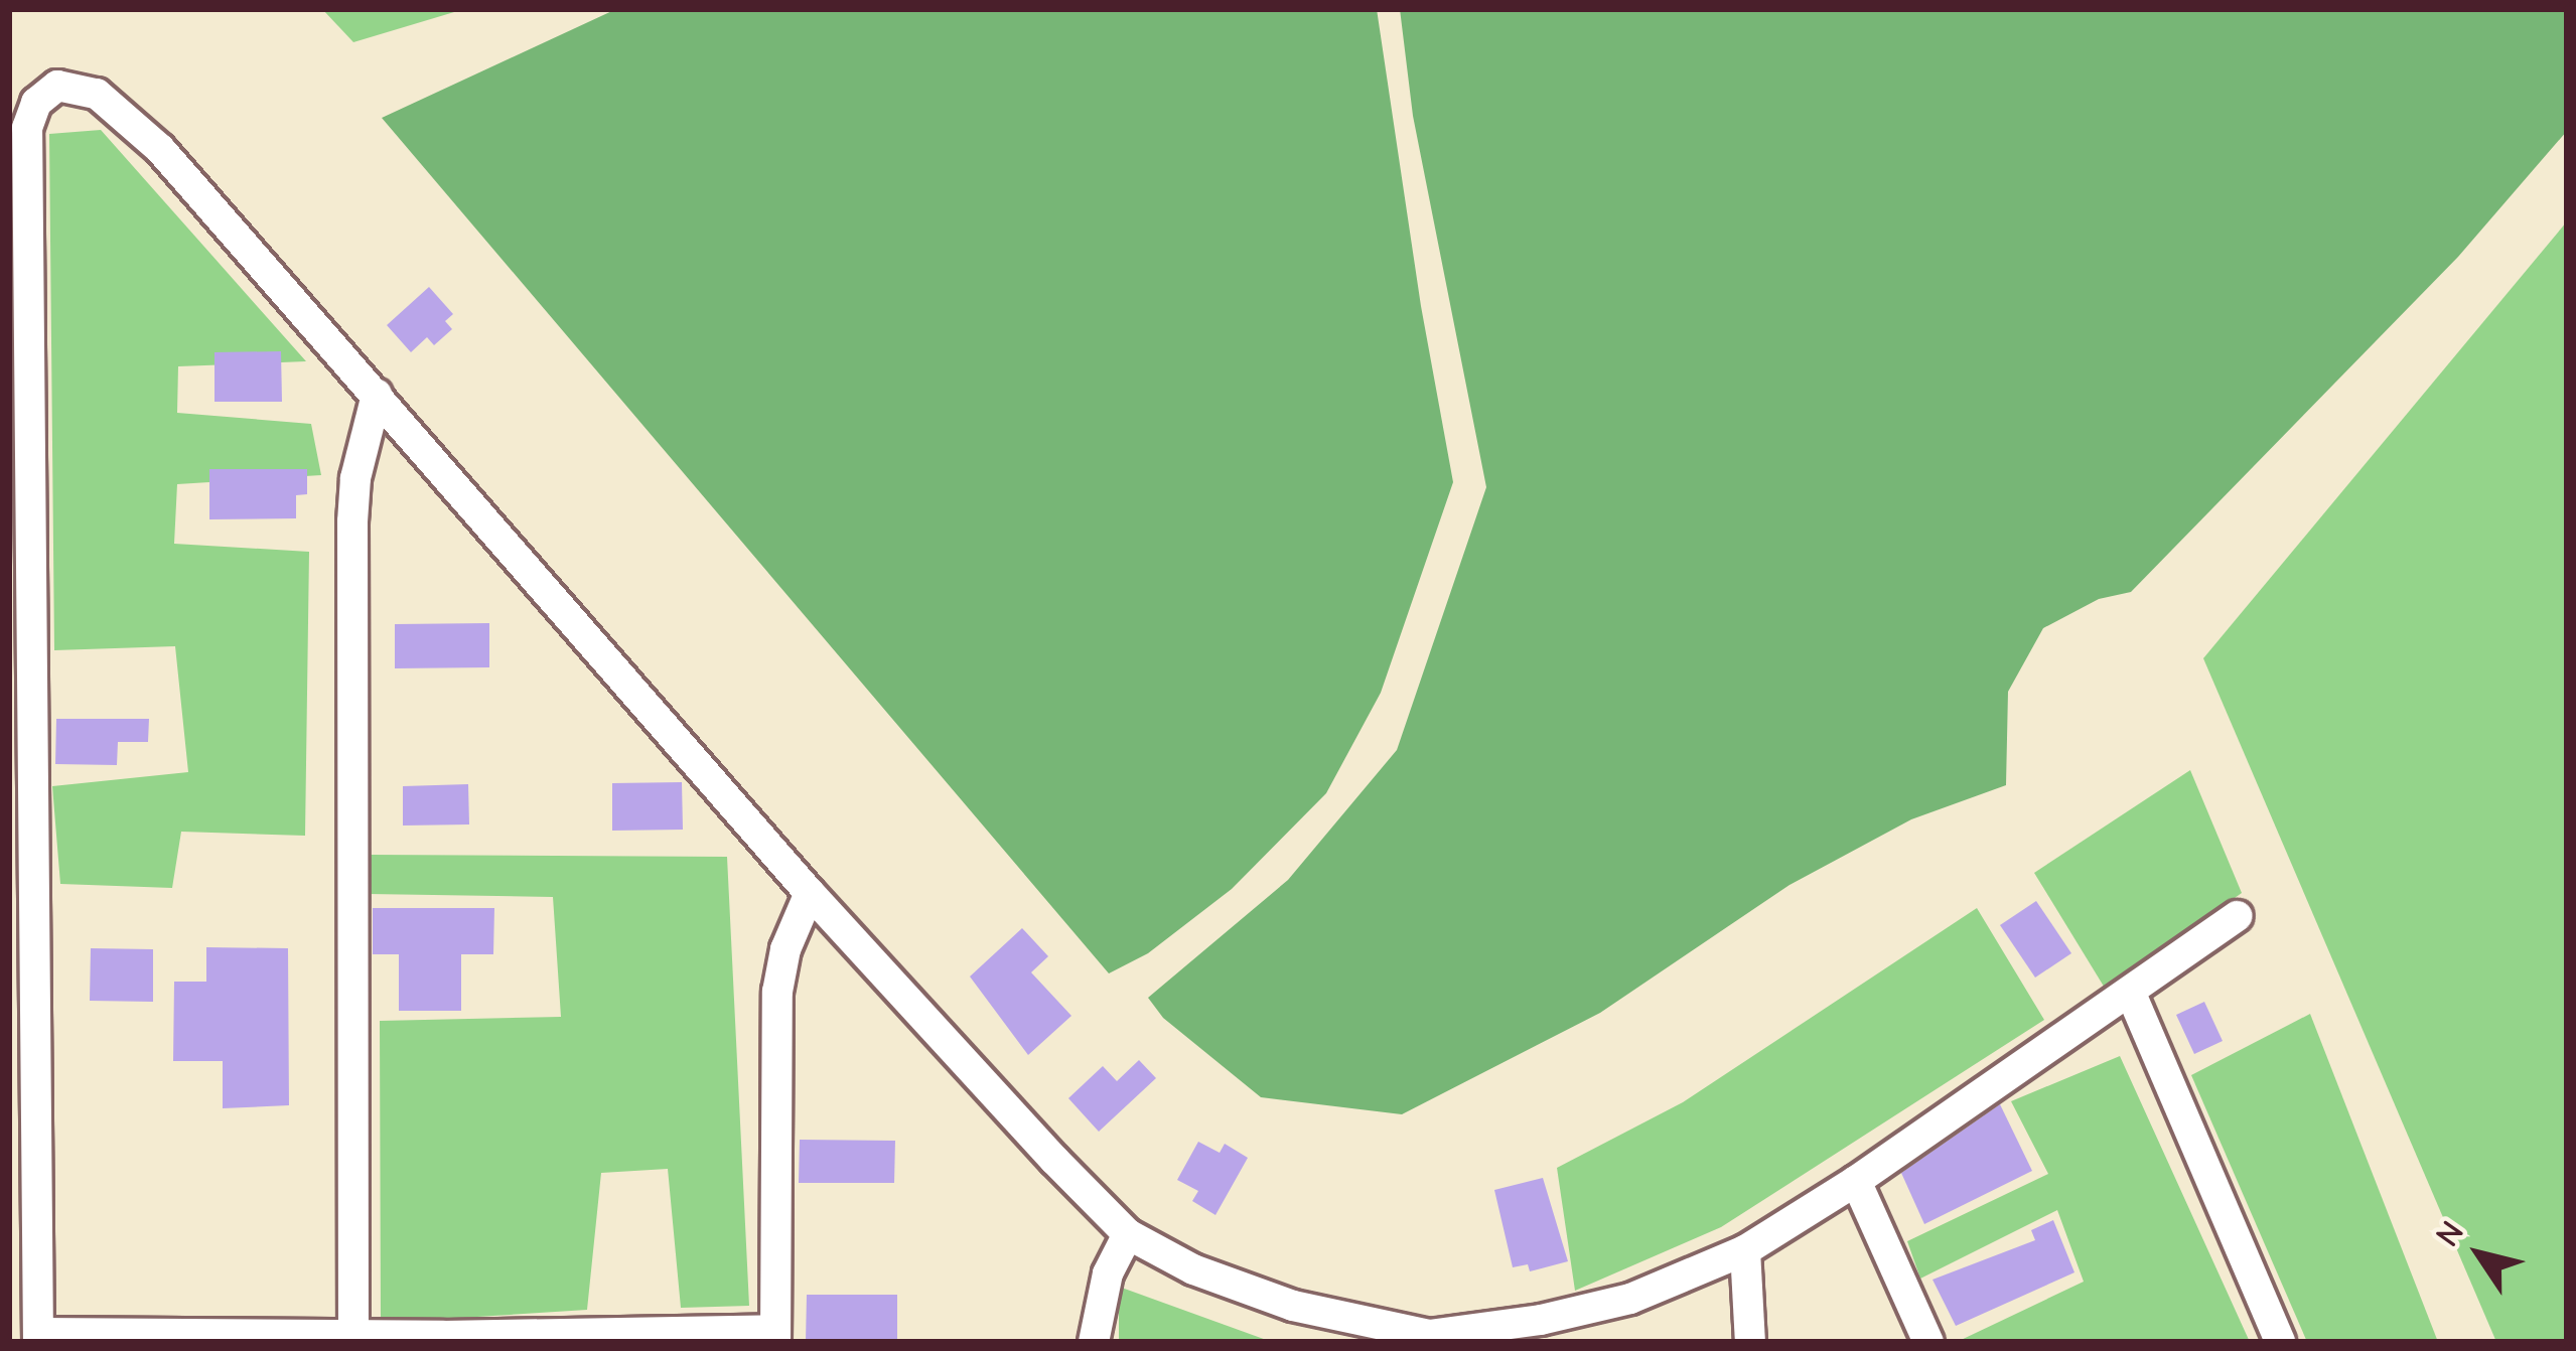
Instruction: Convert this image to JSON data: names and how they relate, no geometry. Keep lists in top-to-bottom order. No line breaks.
{"north":"top left"}
